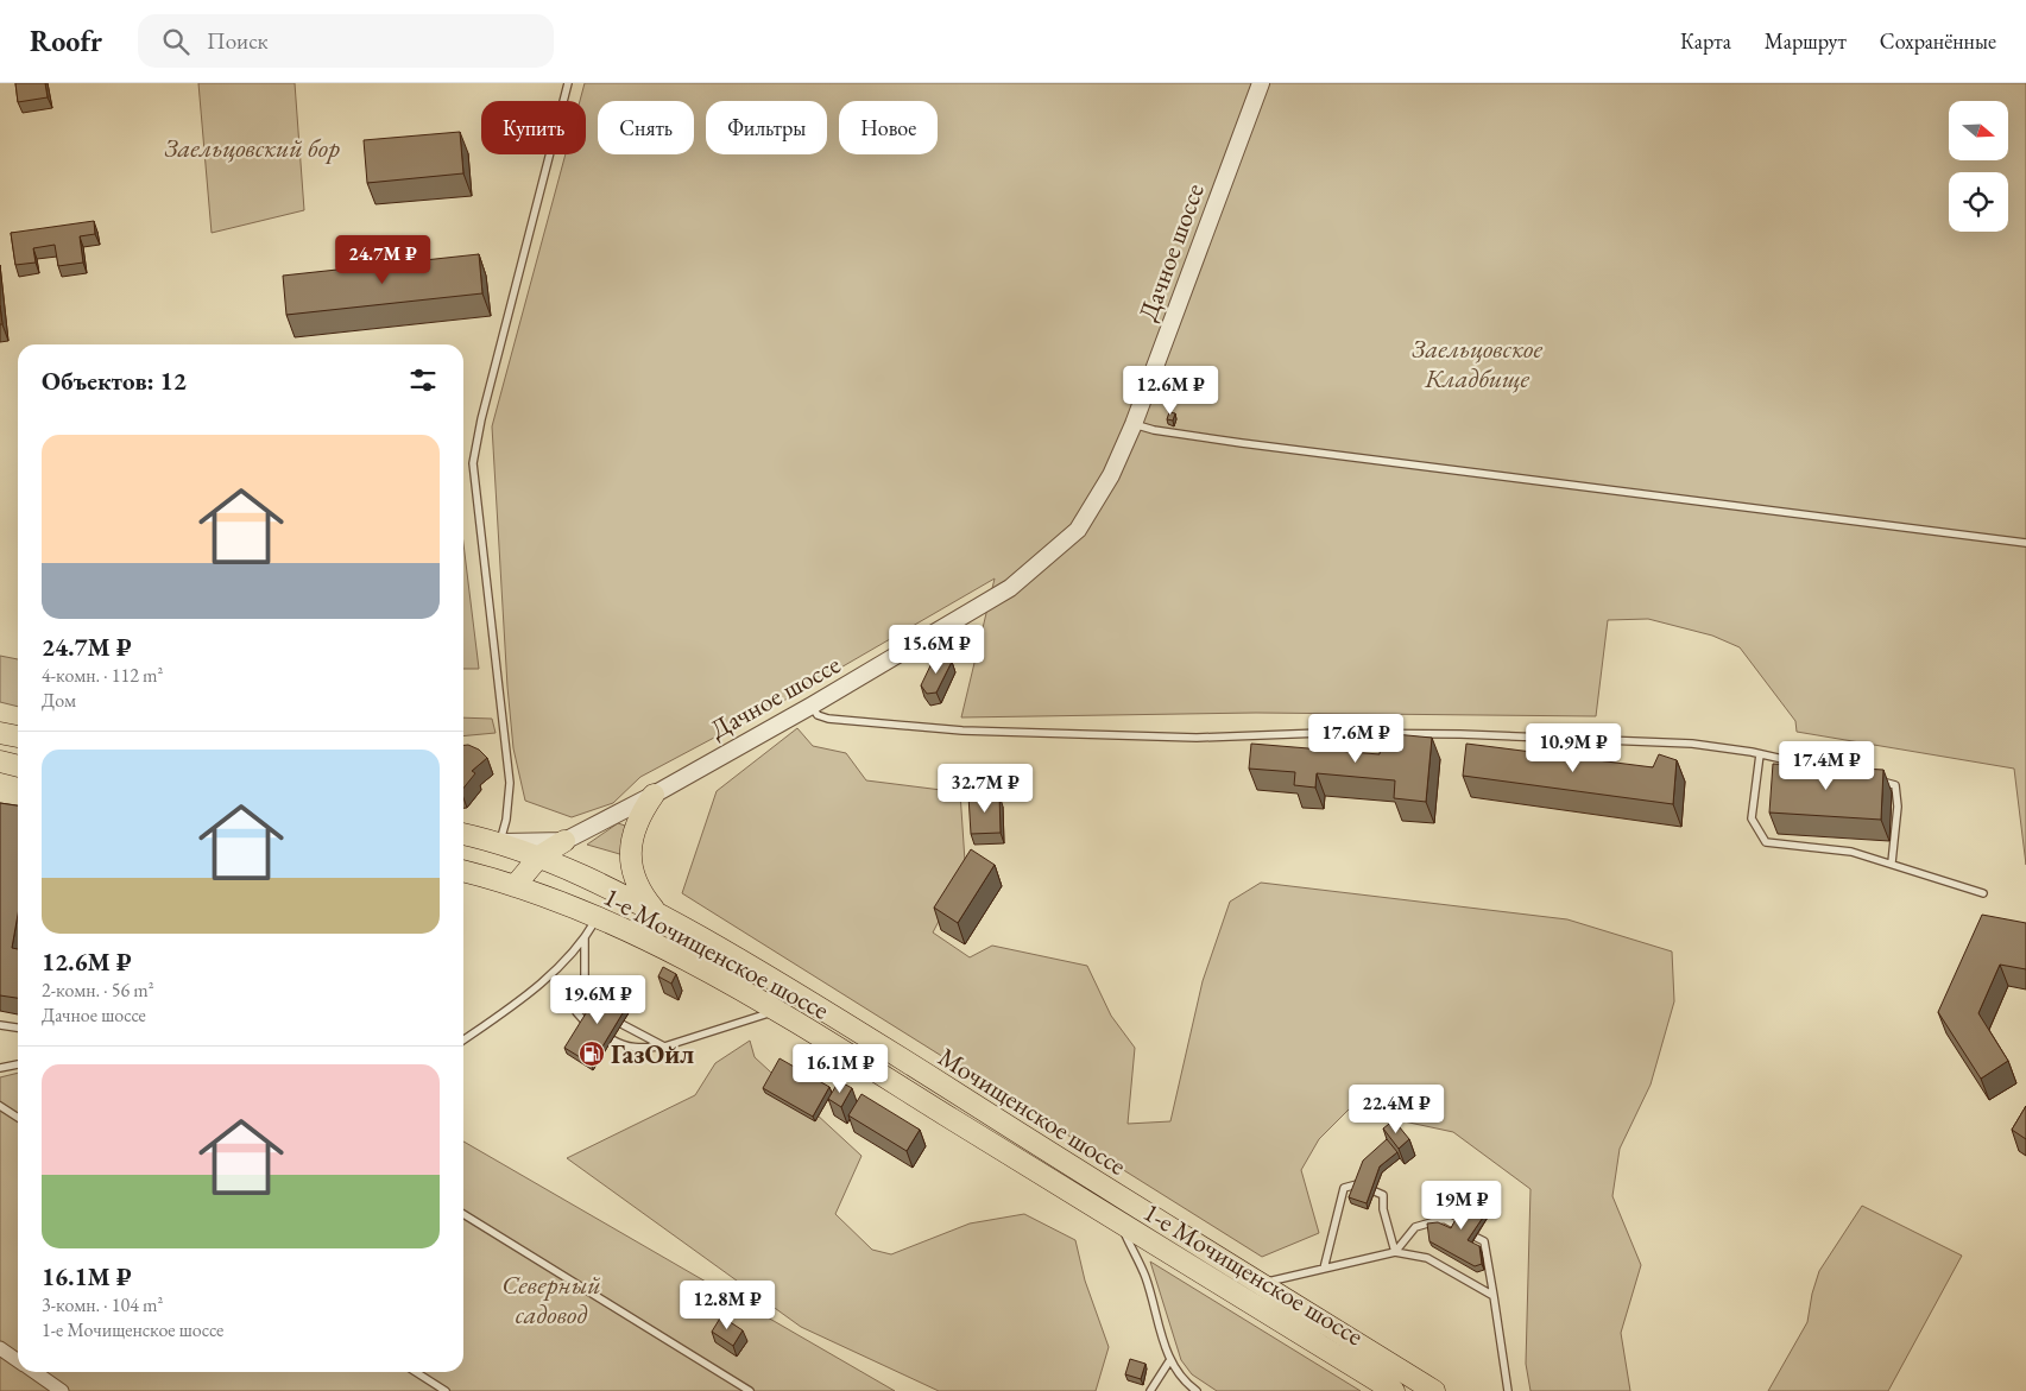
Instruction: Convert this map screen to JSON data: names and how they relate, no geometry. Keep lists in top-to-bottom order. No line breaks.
{"streets":{"main road":["1-е Мочищенское шоссе","Мочищенское шоссе"],"street":["Дачное шоссе"]},"parks":["Заельцовский бор","Заельцовское Кладбище","Северный садовод"],"places":{"fuel station":["ГазОйл"]},"north":"right","page":{"header":"Roofr","search":"Поиск","nav":["Карта","Маршрут","Сохранённые"],"chip":["Купить","Снять","Фильтры","Новое"],"price":["24.7M ₽","12.6M ₽","15.6M ₽","17.6M ₽","10.9M ₽","17.4M ₽","32.7M ₽","19.6M ₽","16.1M ₽","22.4M ₽","19M ₽","12.8M ₽"],"heading":"Объектов: 12","list":[{"name":"24.7M ₽","note":"4-комн. · 112 m² · Дом"},{"name":"12.6M ₽","note":"2-комн. · 56 m² · Дачное шоссе"},{"name":"16.1M ₽","note":"3-комн. · 104 m² · 1-е Мочищенское шоссе"}]}}
